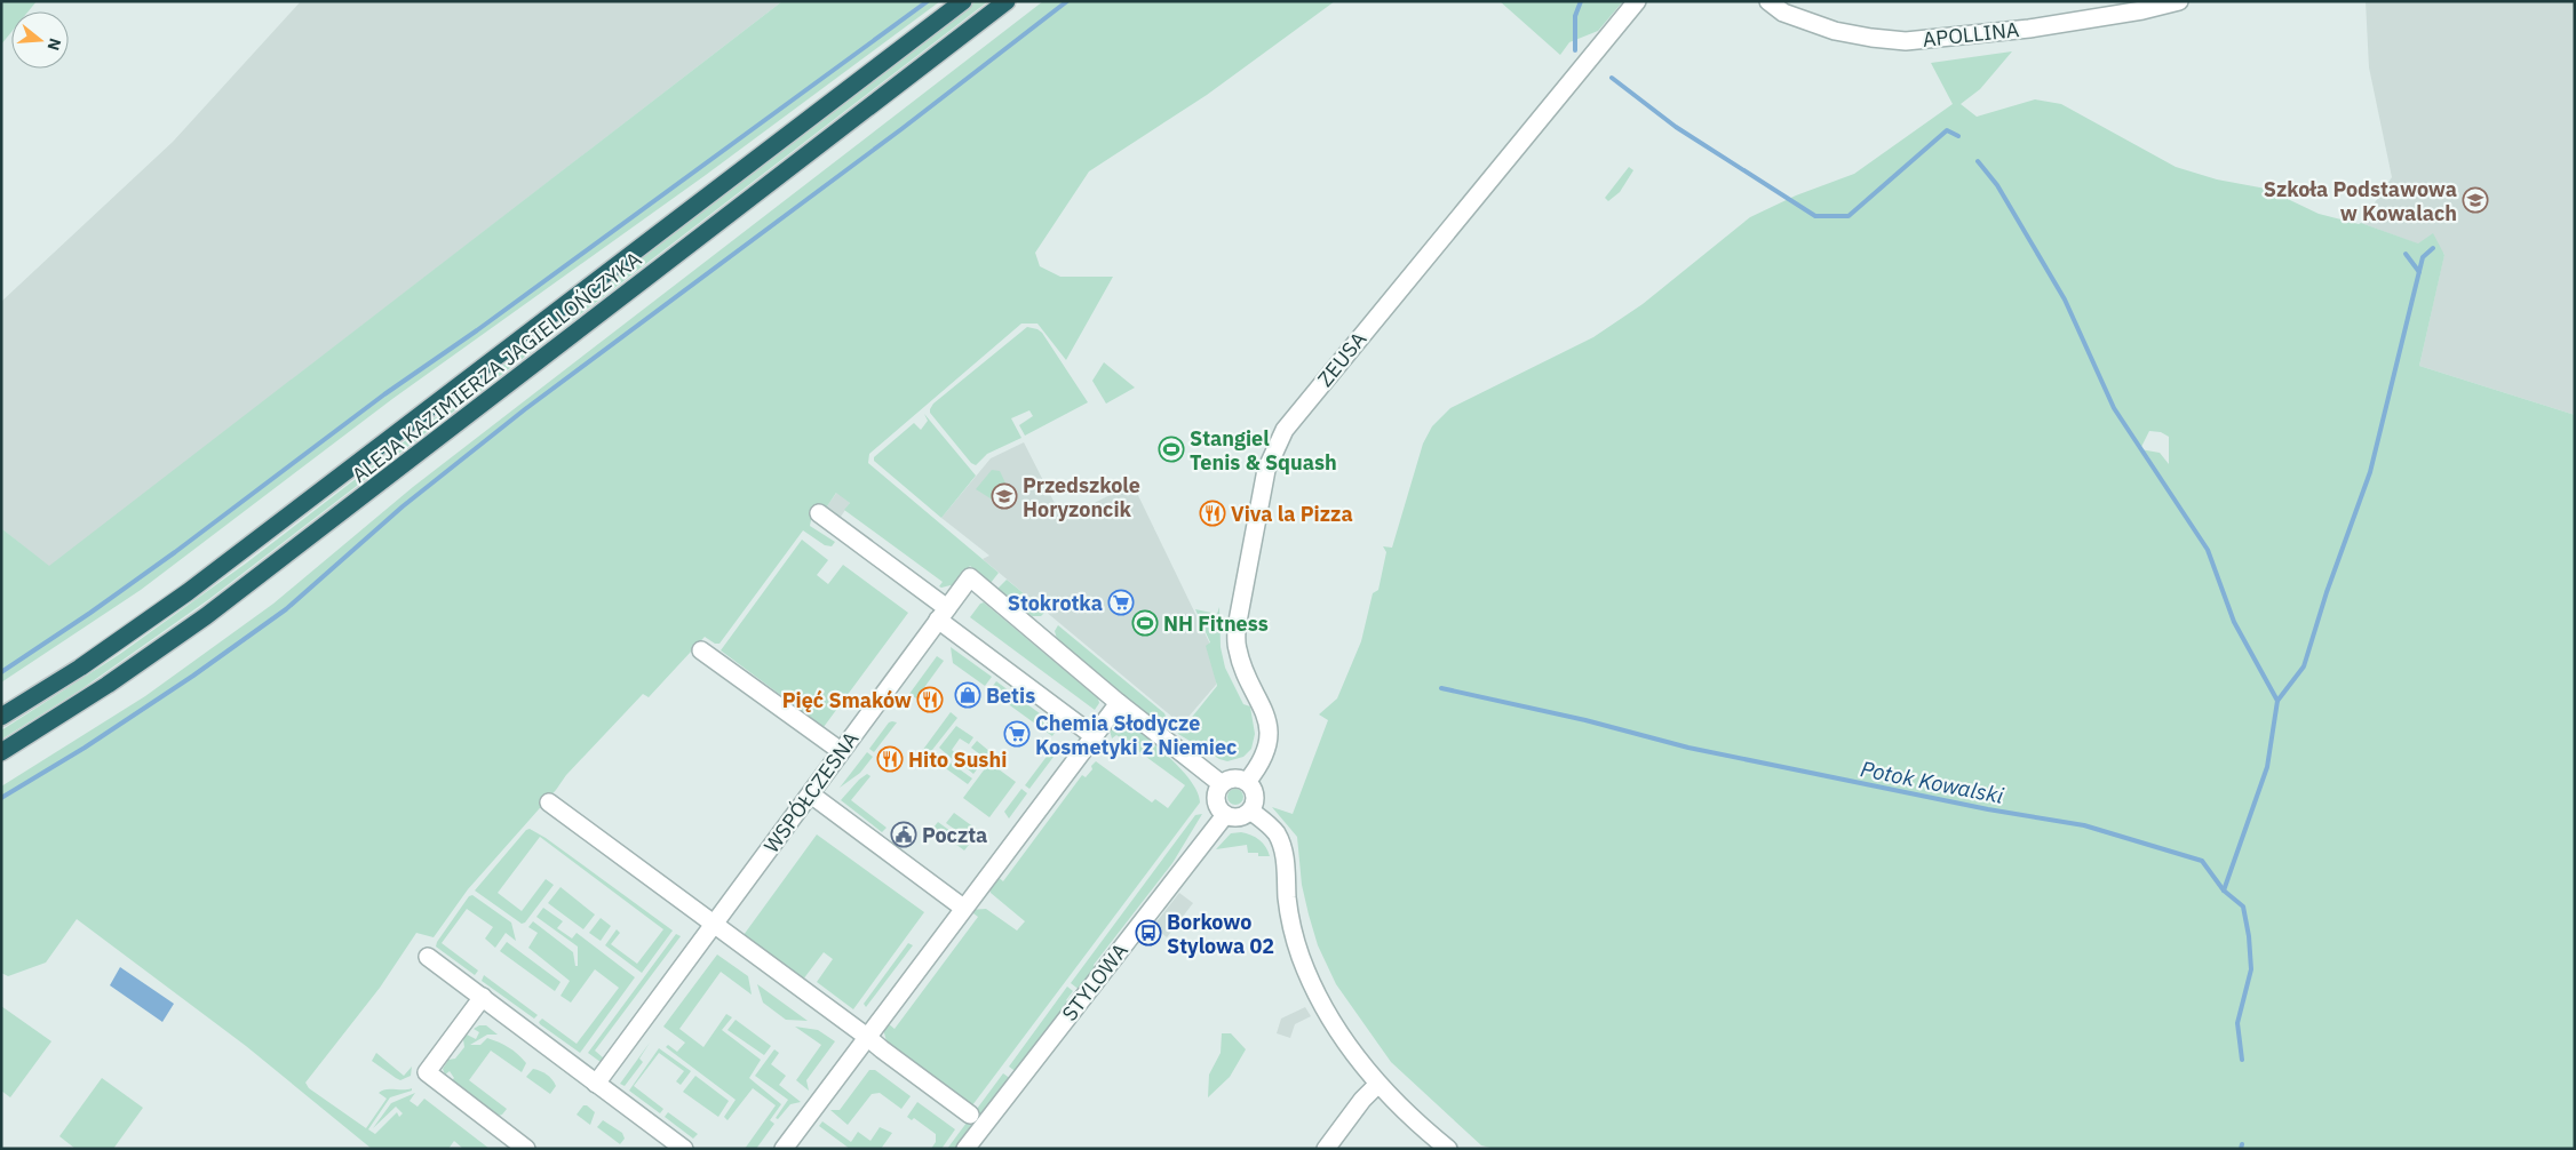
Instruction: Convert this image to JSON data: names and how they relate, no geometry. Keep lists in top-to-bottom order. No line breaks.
{"streets":{"highway":["ALEJA KAZIMIERZA JAGIELLOŃCZYKA"],"street":["APOLLINA","ZEUSA","WSPÓŁCZESNA","STYLOWA"]},"crossings":[["ZEUSA","STYLOWA"]],"water":["Potok Kowalski"],"places":{"school or university":["Szkoła Podstawowa w Kowalach","Przedszkole Horyzoncik"],"sports":["Stangiel Tenis & Squash","NH Fitness"],"restaurant":["Viva la Pizza","Pięć Smaków","Hito Sushi"],"supermarket":["Stokrotka","Chemia Słodycze Kosmetyki z Niemiec"],"shop":["Betis"],"public building":["Poczta"],"bus stop":["Borkowo Stylowa 02"]},"north":"right"}
